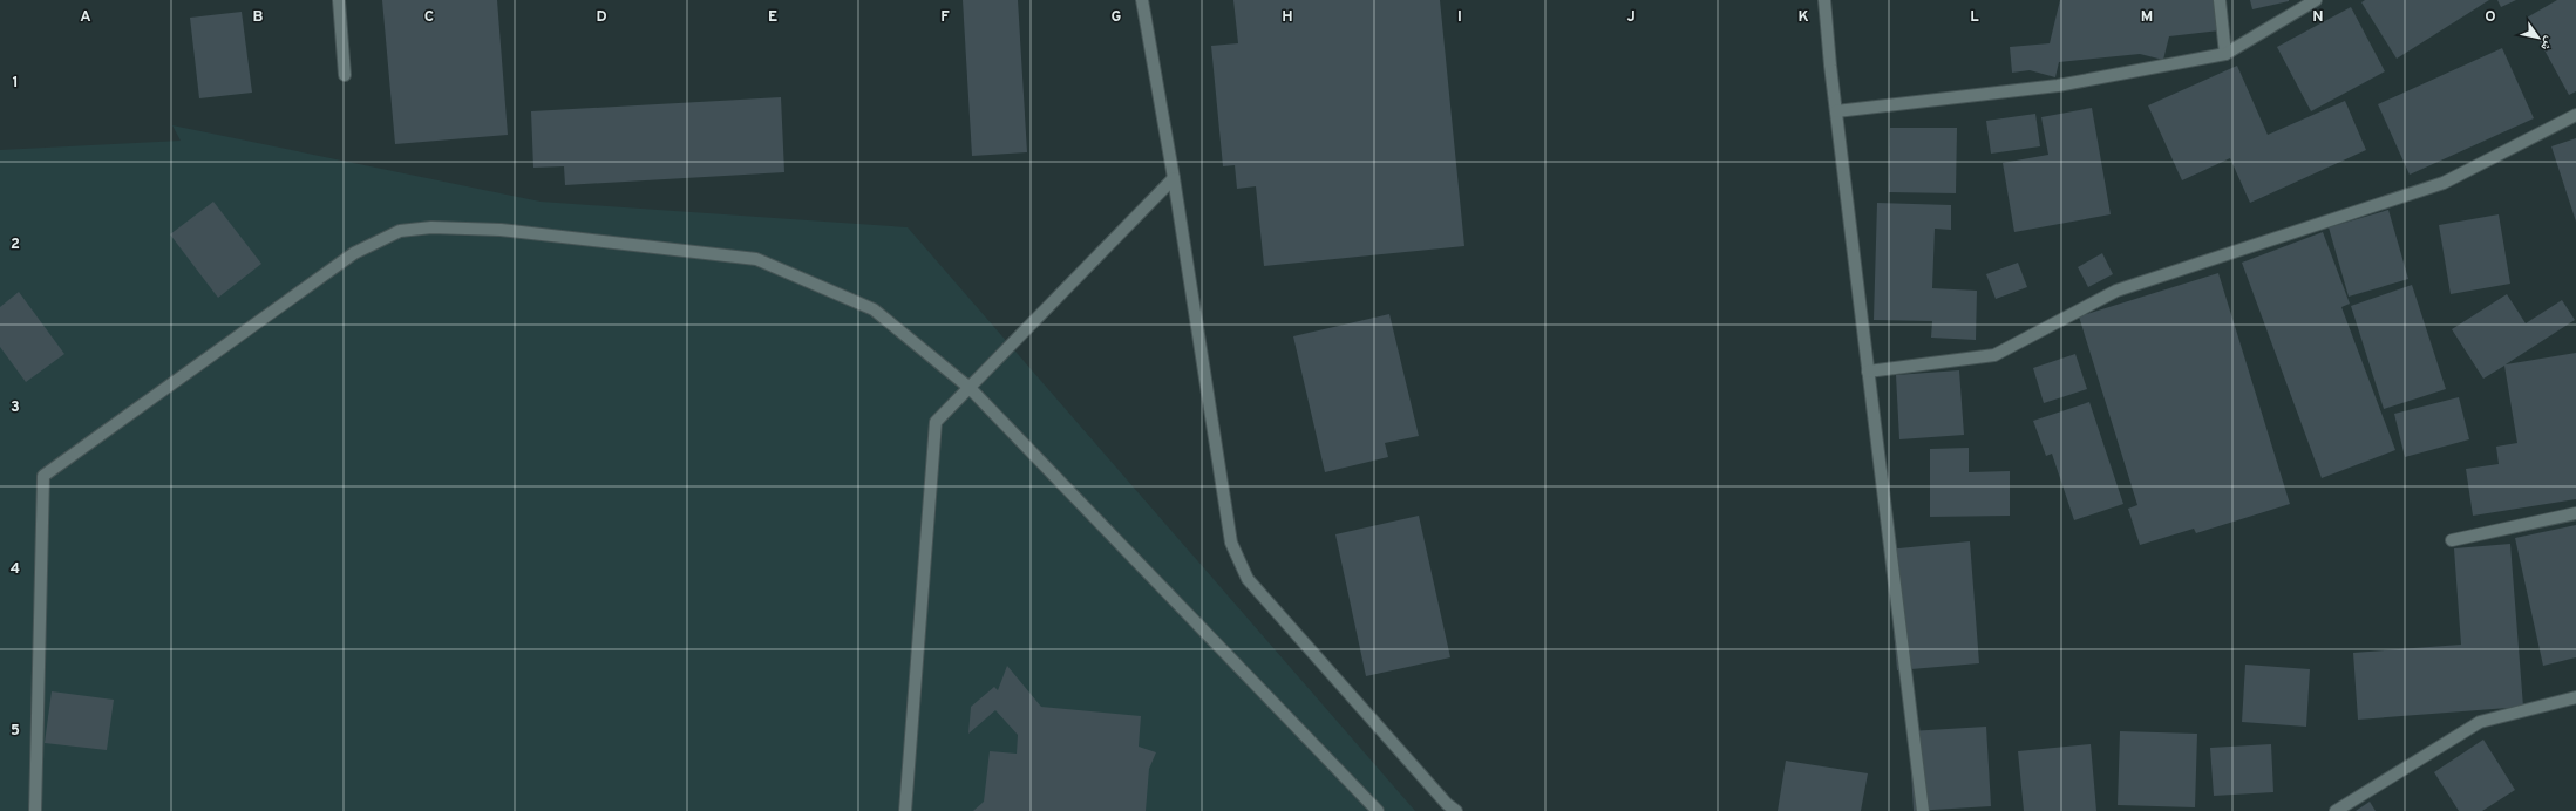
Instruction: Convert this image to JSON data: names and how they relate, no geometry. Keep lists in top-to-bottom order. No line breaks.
{"north":"bottom right","grid":{"columns":["A","B","C","D","E","F","G","H","I","J","K","L","M","N","O"],"rows":["1","2","3","4","5"]}}
